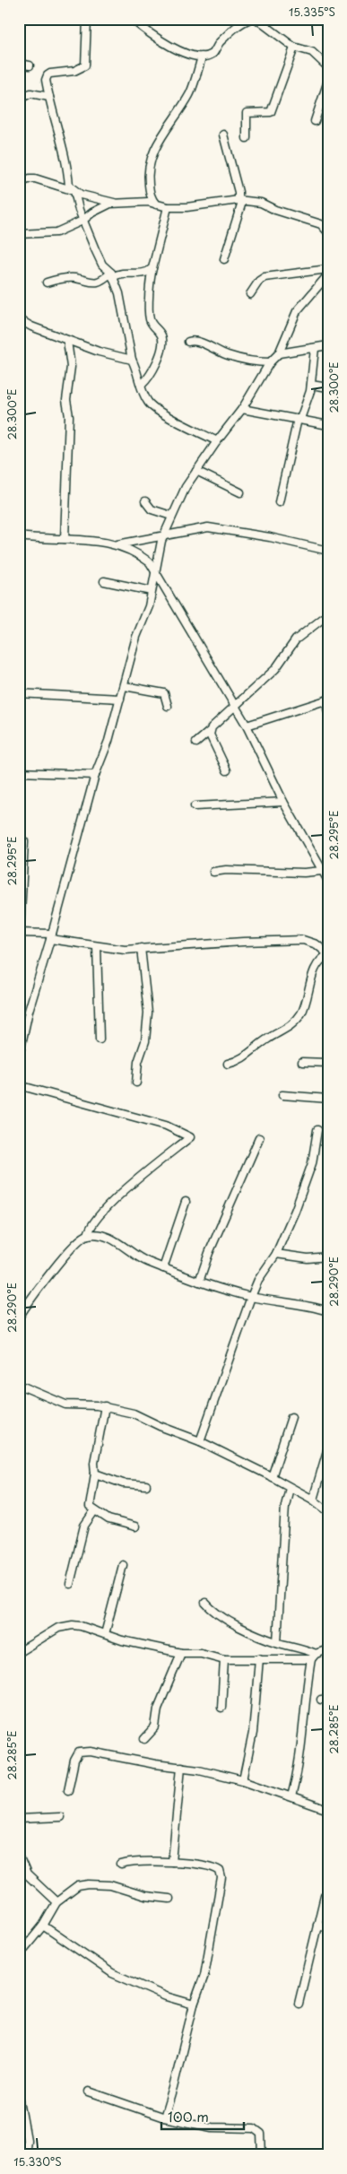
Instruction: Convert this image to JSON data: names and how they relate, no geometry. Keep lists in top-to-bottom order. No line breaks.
{"scale_bar":"100 m","coordinates":["15.335°S","28.300°E","28.295°E","28.290°E","28.285°E","15.330°S"]}
